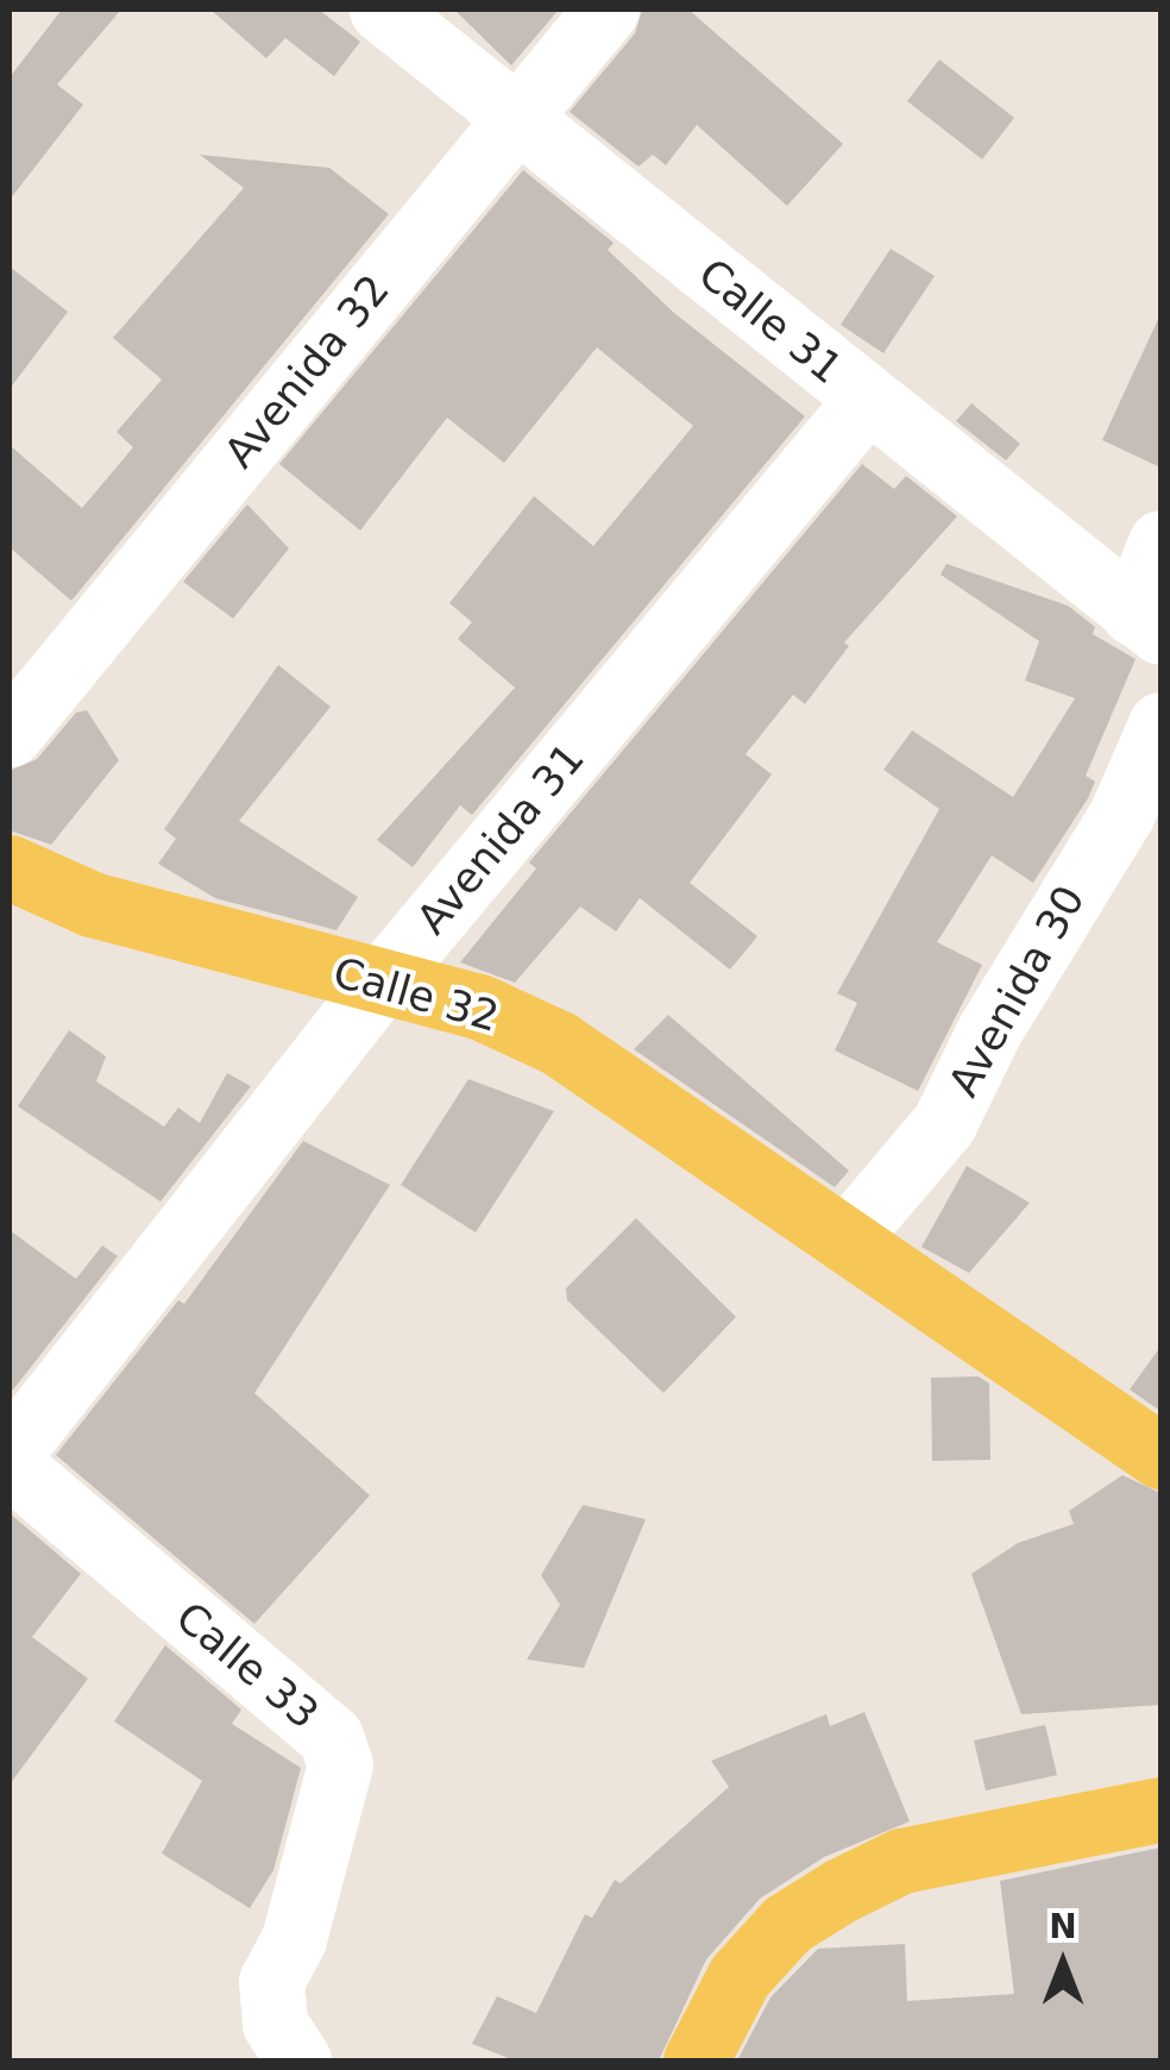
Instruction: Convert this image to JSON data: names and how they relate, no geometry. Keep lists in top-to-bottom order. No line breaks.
{"streets":{"main road":["Calle 32"],"street":["Calle 31","Avenida 32","Avenida 31","Avenida 30","Calle 33"]},"crossings":[["Calle 31","Avenida 32"],["Calle 31","Avenida 31"],["Avenida 31","Calle 32"],["Avenida 30","Calle 32"]],"north":"top"}
